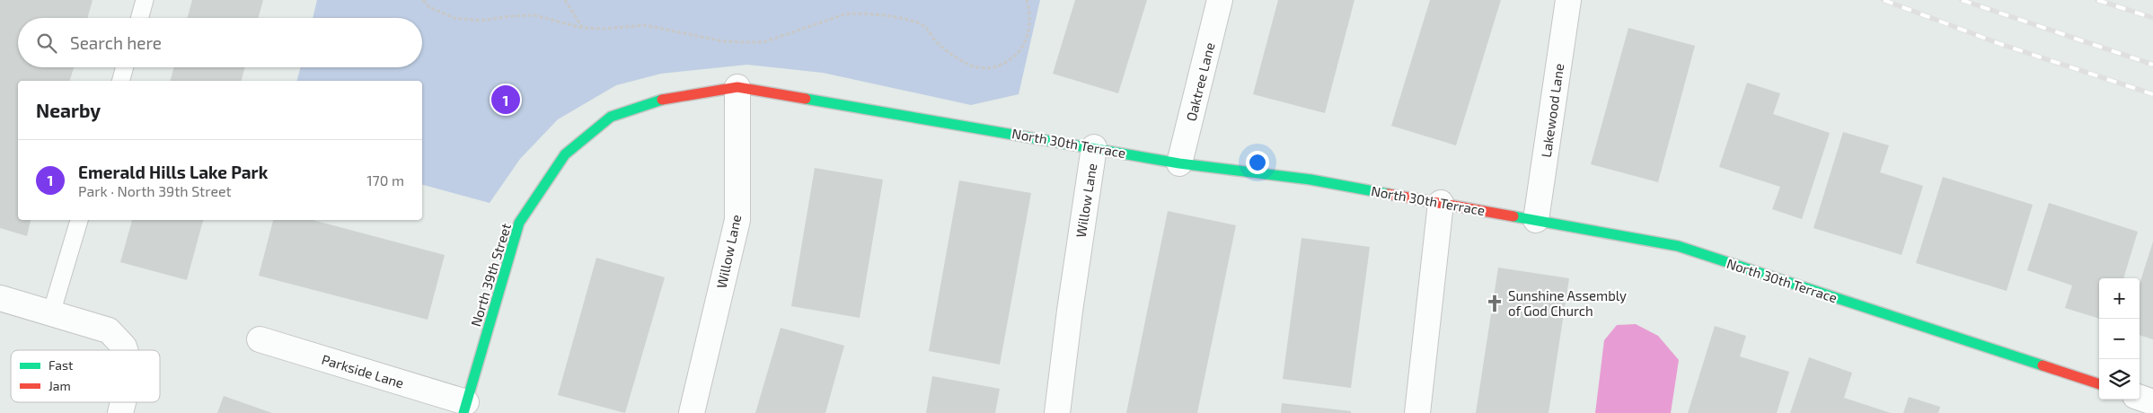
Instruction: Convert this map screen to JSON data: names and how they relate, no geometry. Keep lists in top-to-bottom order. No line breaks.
{"streets":{"street":["Oaktree Lane","Lakewood Lane","North 30th Terrace","Willow Lane","North 39th Street","Parkside Lane"]},"crossings":[["Oaktree Lane","North 30th Terrace"],["Lakewood Lane","North 30th Terrace"],["North 30th Terrace","Willow Lane"],["North 30th Terrace","North 39th Street"],["Willow Lane","North 39th Street"],["North 39th Street","Parkside Lane"]],"places":{"church":["Sunshine Assembly of God Church"]},"legend":["Fast","Jam"],"page":{"search":"Search here","heading":"Nearby","pins":"1","list":[{"mark":"1","name":"Emerald Hills Lake Park","note":"Park · North 39th Street","value":"170 m"}],"map_buttons":["+","−"]}}
